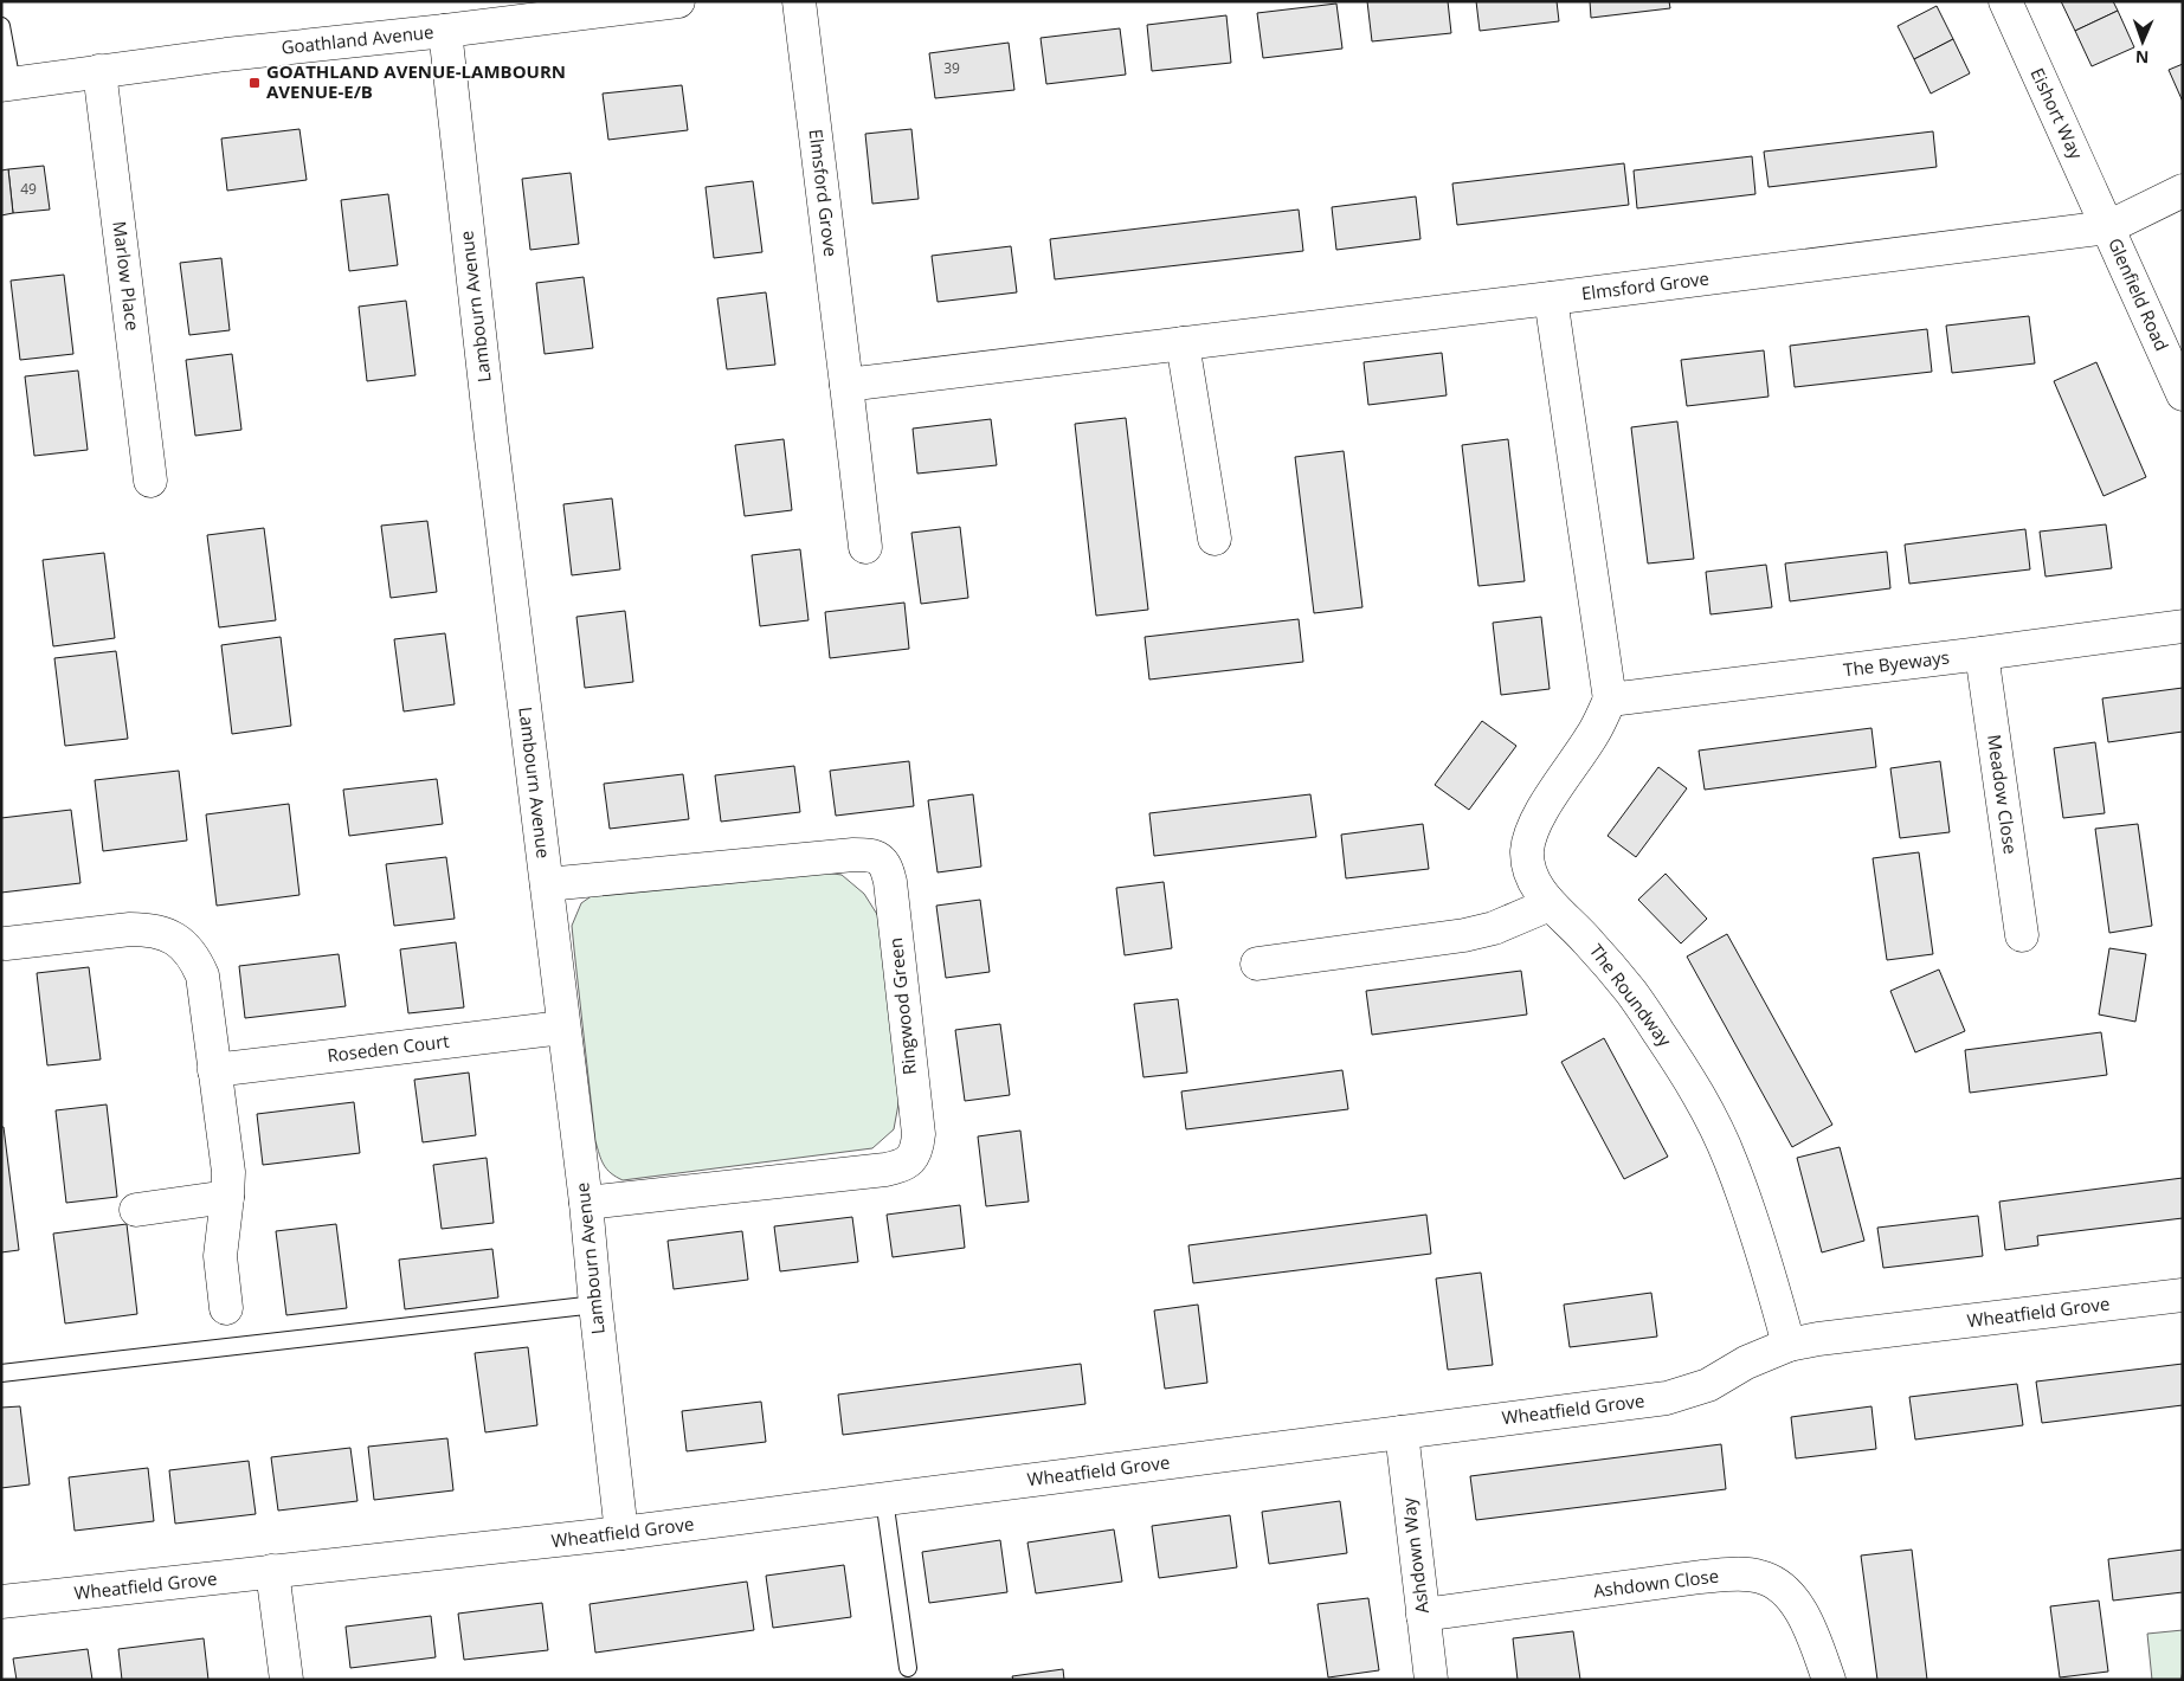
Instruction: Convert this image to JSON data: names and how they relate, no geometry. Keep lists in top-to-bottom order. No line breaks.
{"streets":{"street":["Goathland Avenue","Eishort Way","Elmsford Grove","Marlow Place","Glenfield Road","Lambourn Avenue","The Byeways","Meadow Close","The Roundway","Ringwood Green","Roseden Court","Wheatfield Grove","Ashdown Way","Ashdown Close"]},"crossings":[["Goathland Avenue","Marlow Place"],["Goathland Avenue","Lambourn Avenue"],["Eishort Way","Elmsford Grove"],["Eishort Way","Glenfield Road"],["Elmsford Grove","Glenfield Road"],["Lambourn Avenue","Ringwood Green"],["Lambourn Avenue","Roseden Court"],["Lambourn Avenue","Wheatfield Grove"],["The Byeways","Meadow Close"],["The Roundway","Wheatfield Grove"],["Wheatfield Grove","Ashdown Way"],["Ashdown Way","Ashdown Close"]],"places":{"transit":["GOATHLAND AVENUE-LAMBOURN AVENUE-E/B"]},"house_numbers":["39","49"],"north":"bottom"}
